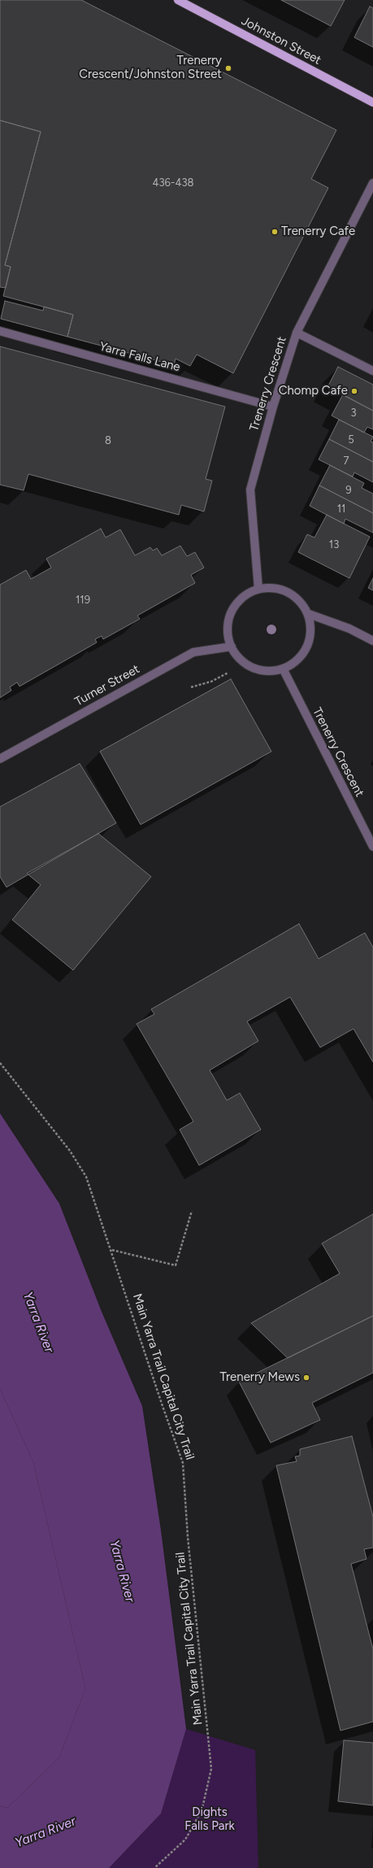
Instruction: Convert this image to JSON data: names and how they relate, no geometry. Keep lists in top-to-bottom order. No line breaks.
{"streets":{"main road":["Johnston Street"],"street":["Yarra Falls Lane","Trenerry Crescent","Turner Street"],"path":["Main Yarra Trail Capital City Trail"]},"crossings":[["Yarra Falls Lane","Trenerry Crescent"],["Trenerry Crescent","Turner Street"]],"water":["Yarra River"],"parks":["Dights Falls Park"],"places":["Trenerry Crescent/Johnston Street","Trenerry Cafe","Chomp Cafe","Trenerry Mews"],"house_numbers":["436-438","3","5","8","7","9","11","13","119"]}
